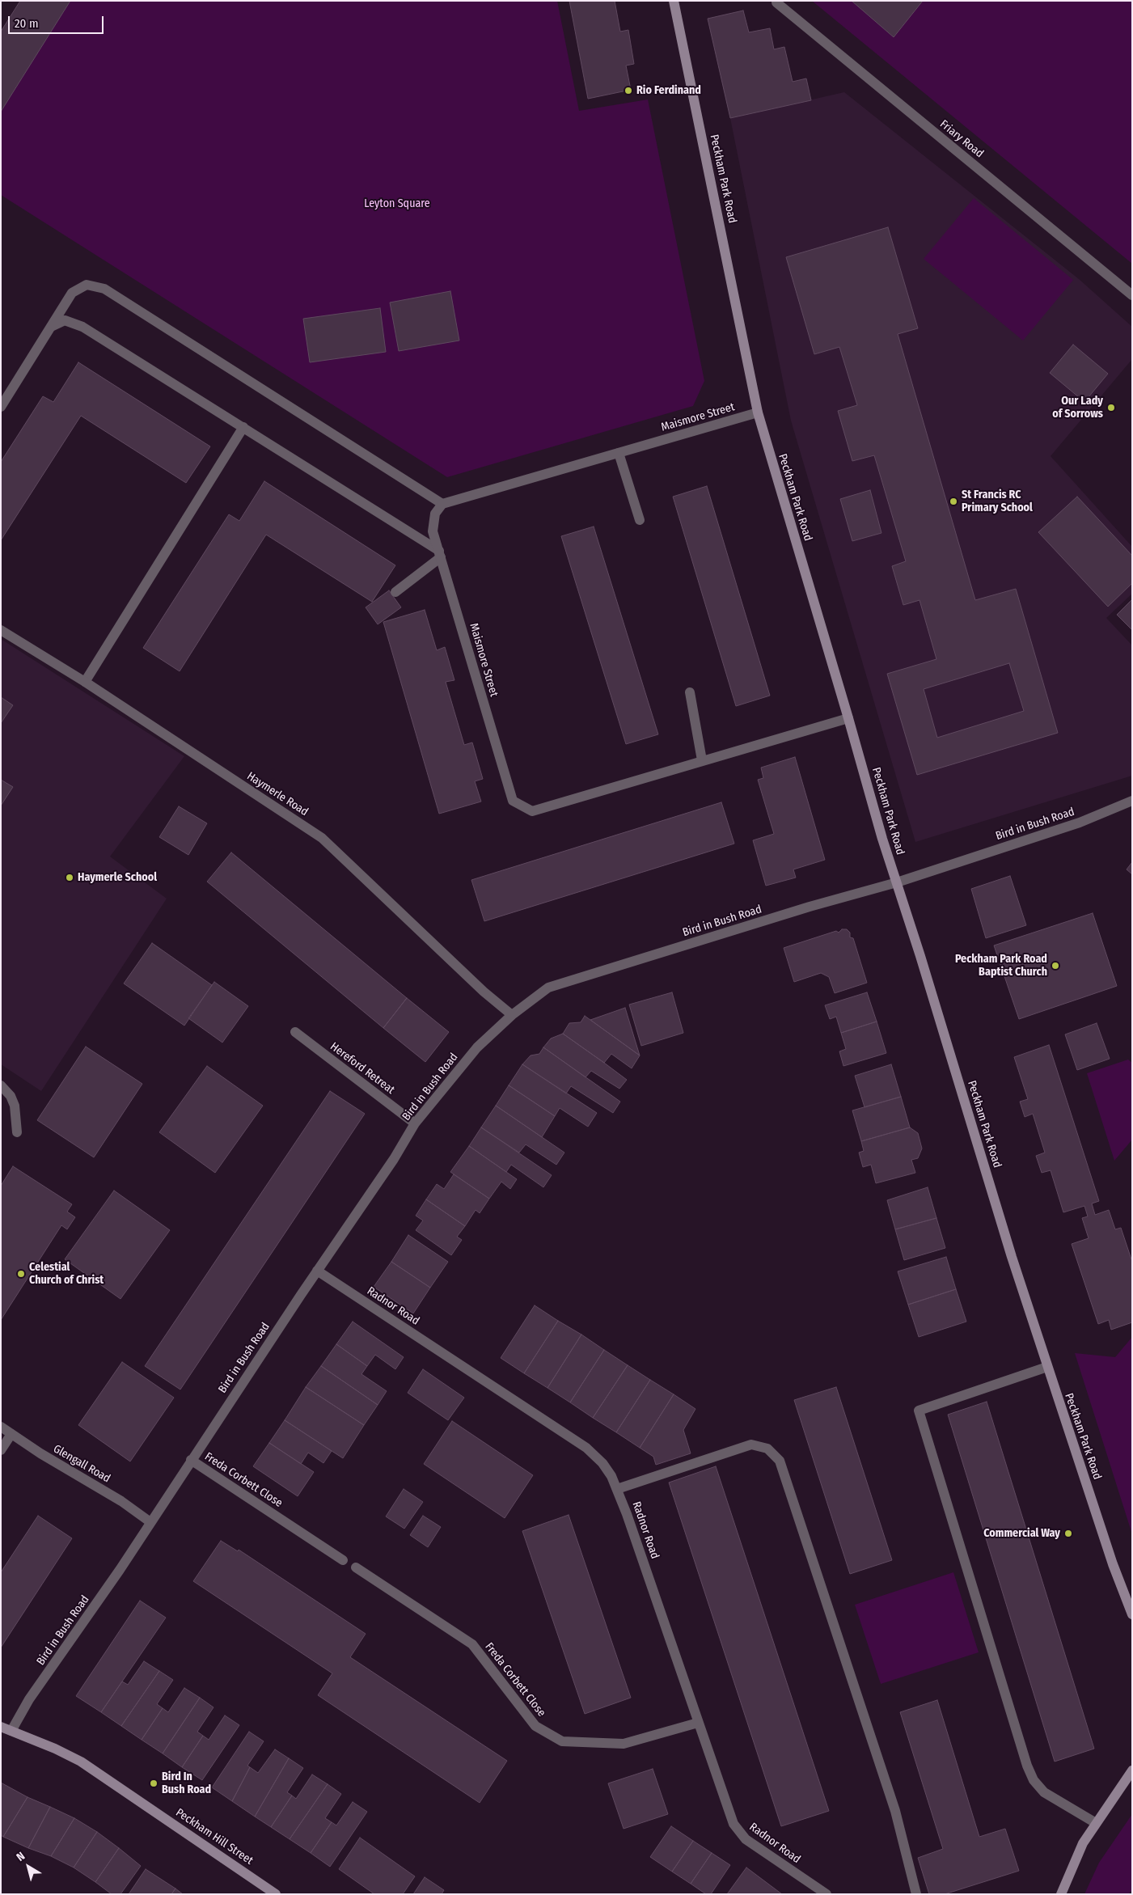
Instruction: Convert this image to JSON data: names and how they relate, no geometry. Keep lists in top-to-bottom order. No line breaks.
{"streets":{"main road":["Peckham Park Road","Peckham Hill Street"],"street":["Friary Road","Maismore Street","Haymerle Road","Bird in Bush Road","Hereford Retreat","Radnor Road","Glengall Road","Freda Corbett Close"]},"crossings":[["Peckham Park Road","Maismore Street"],["Peckham Park Road","Bird in Bush Road"],["Haymerle Road","Bird in Bush Road"],["Bird in Bush Road","Hereford Retreat"],["Bird in Bush Road","Radnor Road"],["Bird in Bush Road","Glengall Road"],["Bird in Bush Road","Freda Corbett Close"],["Bird in Bush Road","Peckham Hill Street"],["Radnor Road","Freda Corbett Close"]],"parks":["Leyton Square"],"places":["Rio Ferdinand","Our Lady of Sorrows","St Francis RC Primary School","Haymerle School","Peckham Park Road Baptist Church","Celestial Church of Christ","Commercial Way","Bird In Bush Road"],"scale_bar":"20 m","north":"top left"}
